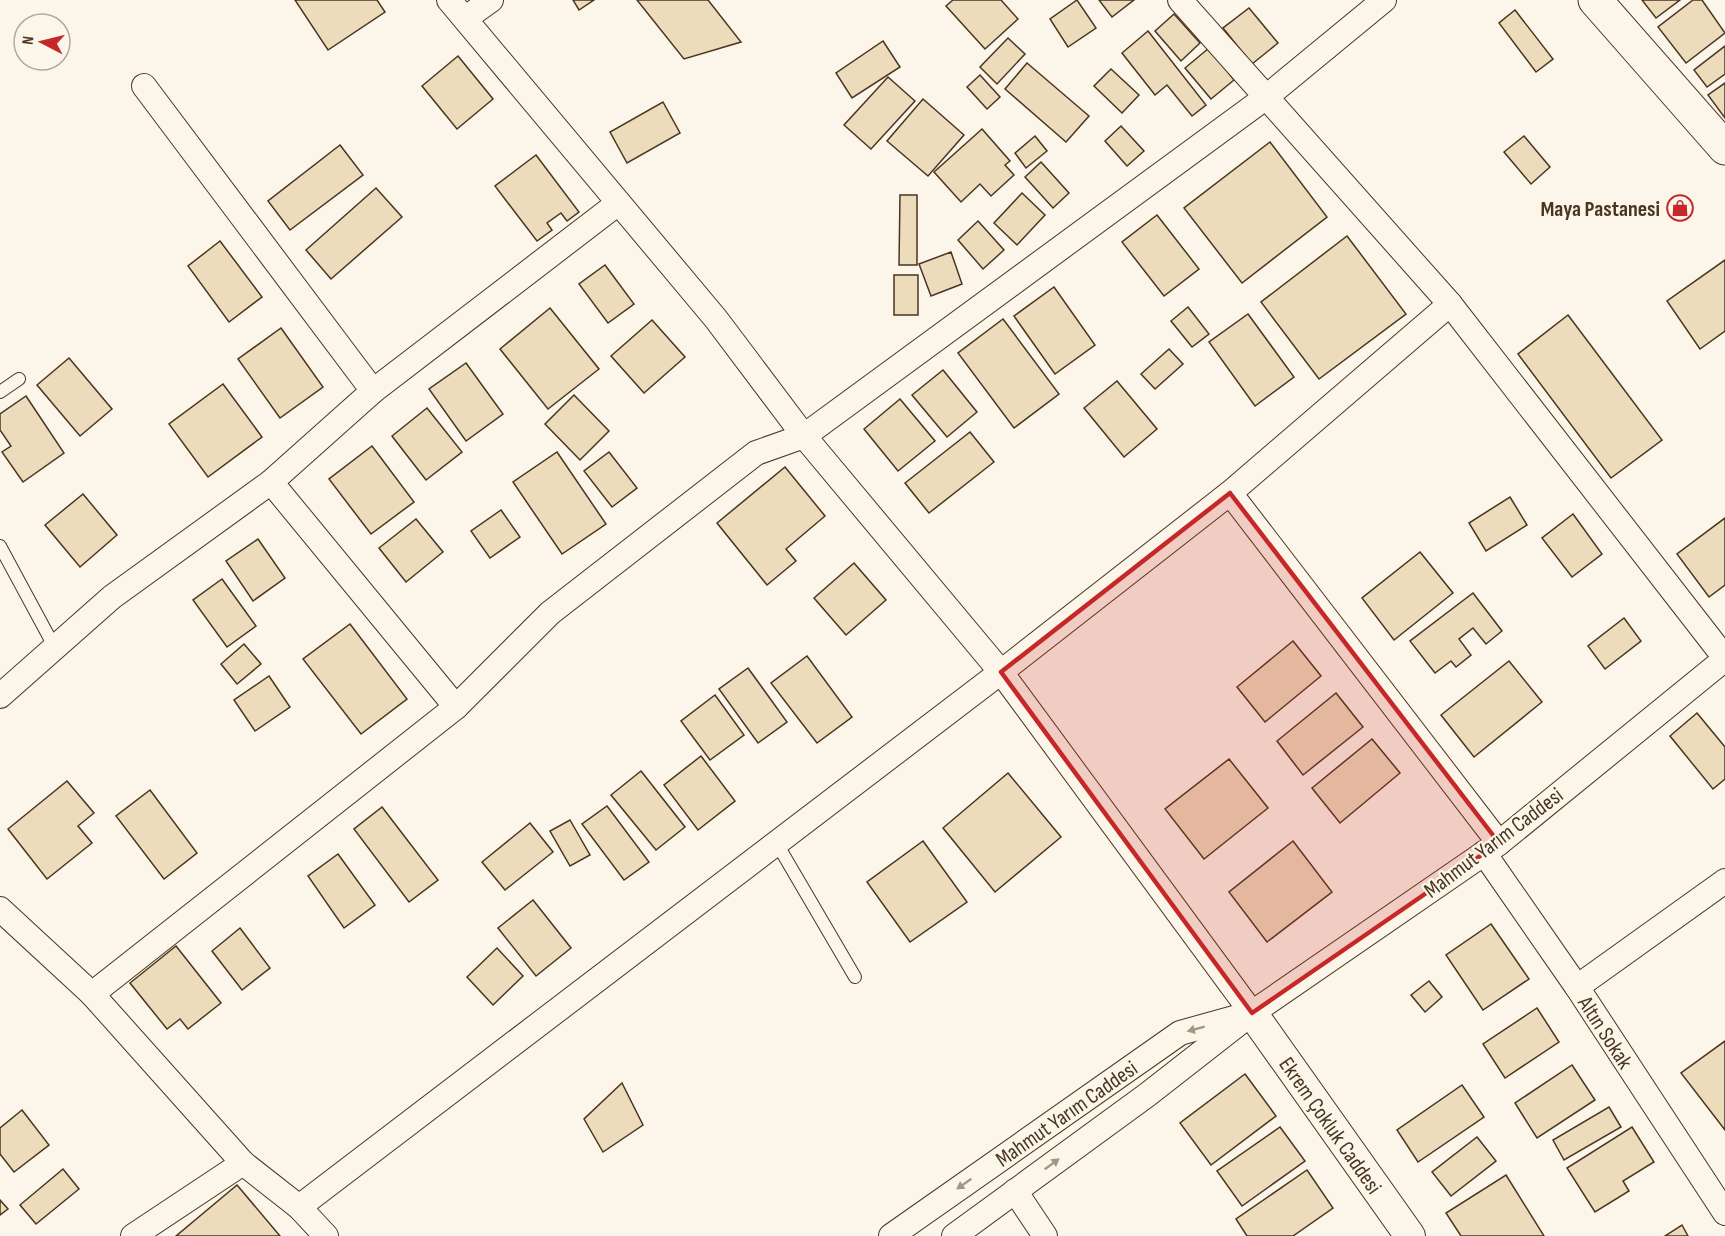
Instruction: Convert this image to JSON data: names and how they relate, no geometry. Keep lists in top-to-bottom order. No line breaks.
{"streets":{"street":["Mahmut Yarım Caddesi","Altın Sokak","Ekrem Çokluk Caddesi"]},"crossings":[["Mahmut Yarım Caddesi","Altın Sokak"],["Mahmut Yarım Caddesi","Ekrem Çokluk Caddesi"]],"places":{"shop":["Maya Pastanesi"]},"north":"left"}
